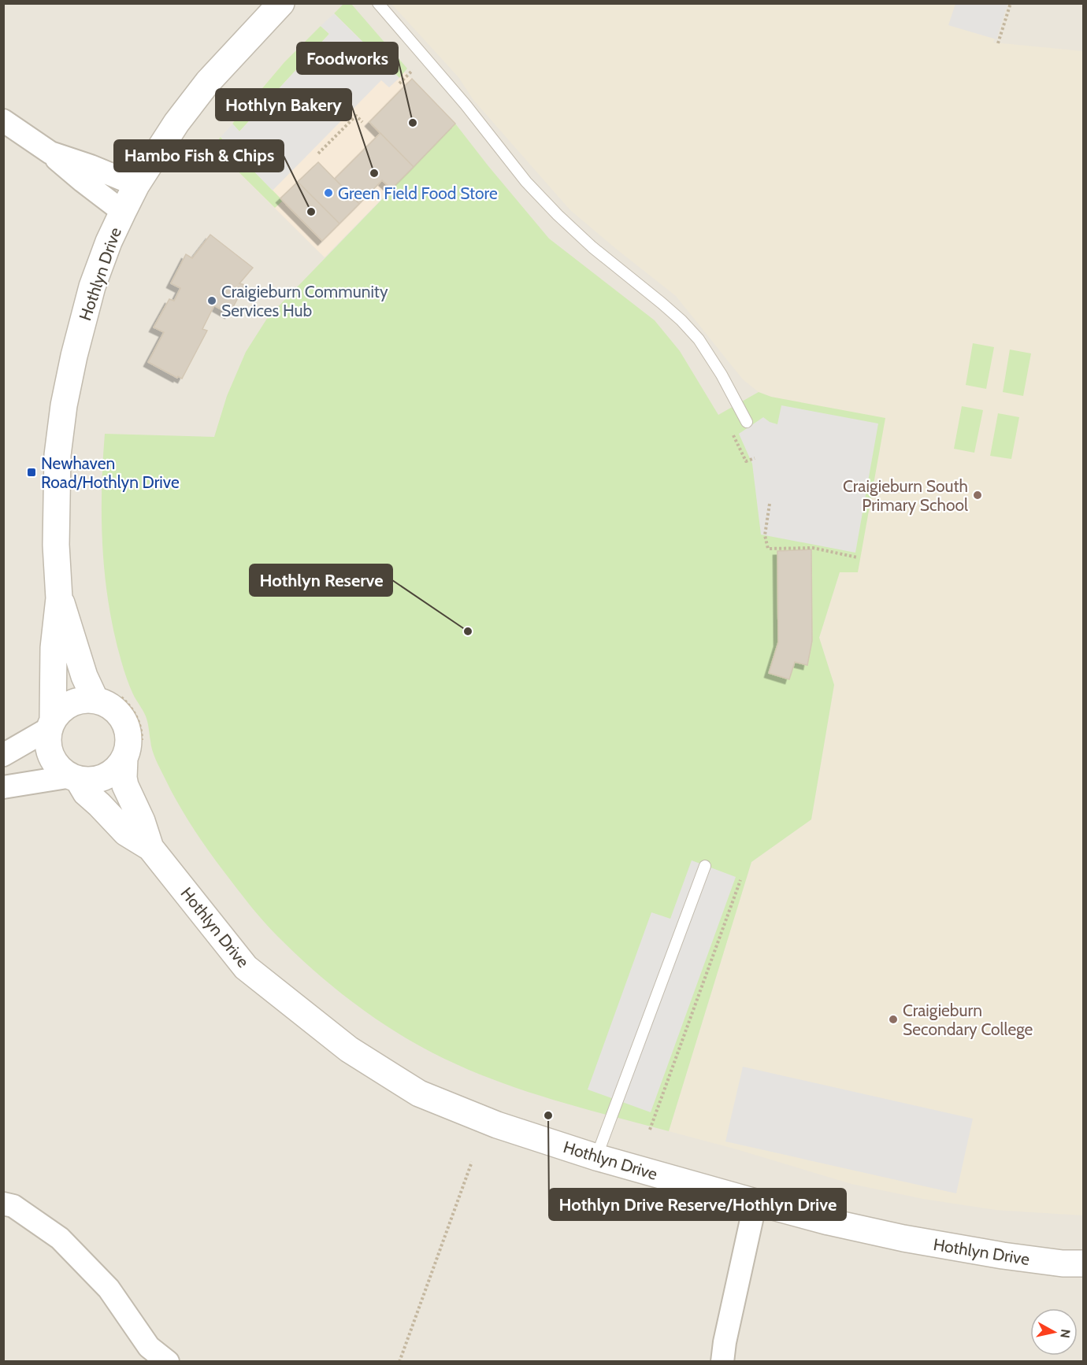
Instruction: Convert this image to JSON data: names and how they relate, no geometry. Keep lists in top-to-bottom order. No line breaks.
{"streets":{"street":["Hothlyn Drive"]},"places":{"other":["Foodworks","Hothlyn Bakery","Green Field Food Store","Hambo Fish & Chips","Craigieburn Community Services Hub","Craigieburn South Primary School","Hothlyn Reserve","Craigieburn Secondary College","Hothlyn Drive Reserve/Hothlyn Drive"],"transit":["Newhaven Road/Hothlyn Drive"]},"north":"right"}
